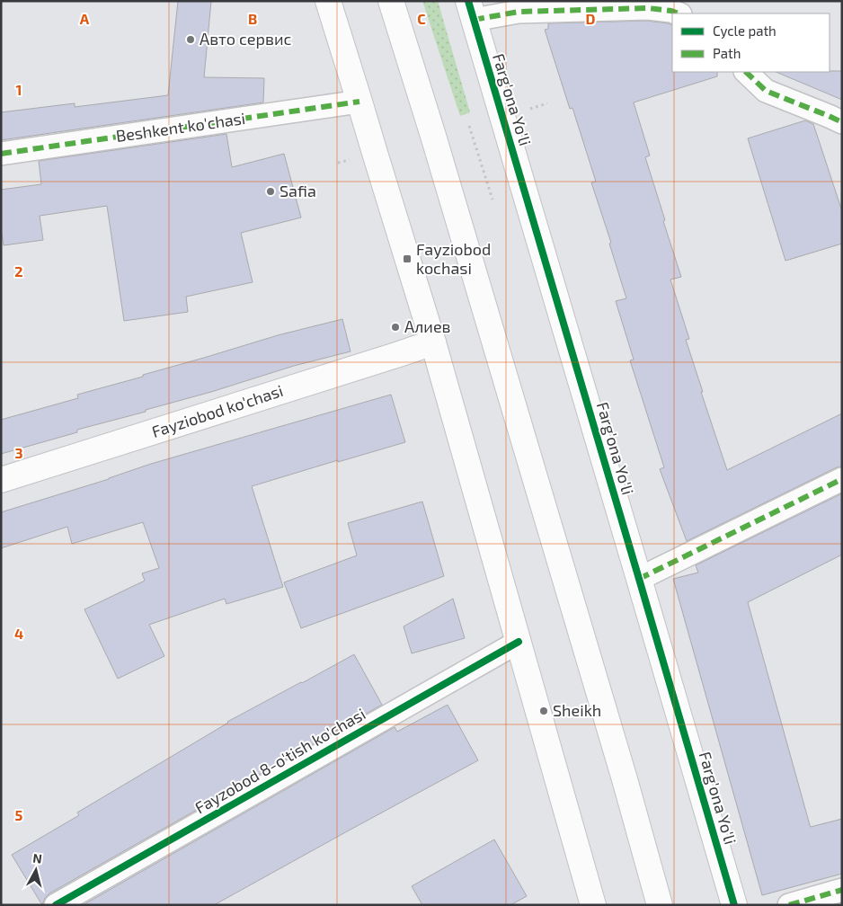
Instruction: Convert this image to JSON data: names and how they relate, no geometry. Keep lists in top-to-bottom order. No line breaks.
{"streets":{"main road":["Farg'ona Yo'li","Fayziobod ko'chasi"],"street":["Beshkent ko'chasi","Fayzobod 8-o'tish ko'chasi"]},"places":{"other":["Авто сервис","Safia","Алиев","Sheikh"],"transit":["Fayziobod kochasi"]},"legend":["Cycle path","Path"],"north":"top","grid":{"columns":["A","B","C","D"],"rows":["1","2","3","4","5"]}}
